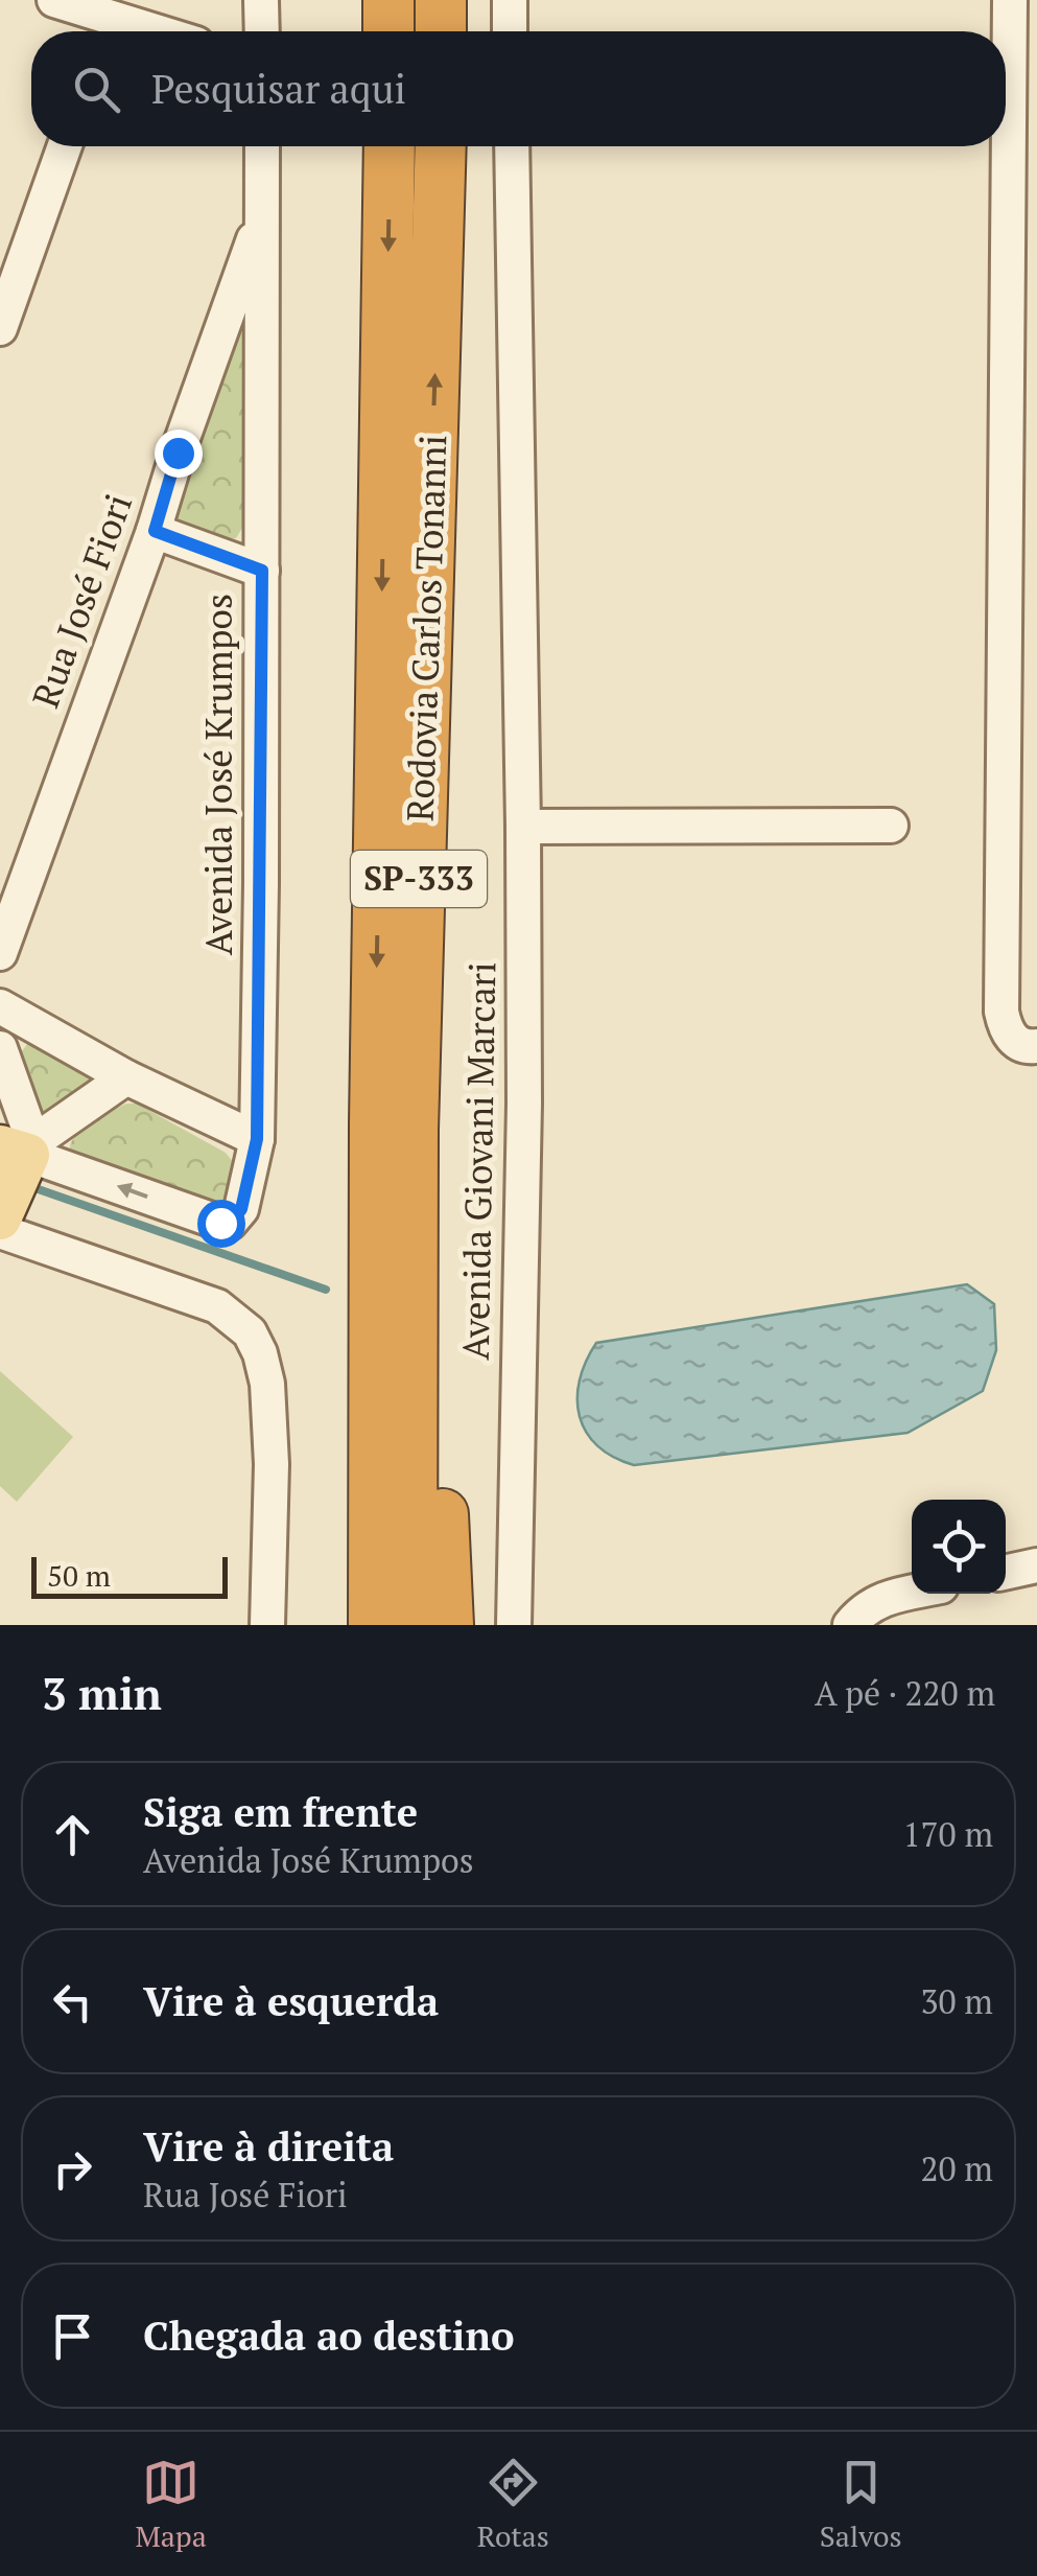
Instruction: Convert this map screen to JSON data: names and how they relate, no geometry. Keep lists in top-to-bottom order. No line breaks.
{"streets":{"highway":["Rodovia Carlos Tonanni","SP-333"],"street":["Rua José Fiori","Avenida José Krumpos","Avenida Giovani Marcari"]},"crossings":[["Rua José Fiori","Avenida José Krumpos"]],"scale_bar":"50 m","page":{"search":"Pesquisar aqui","scale":"50 m","heading":["3 min","A pé · 220 m"],"list":[["Siga em frente","Avenida José Krumpos","170 m"],["Vire à esquerda","30 m"],["Vire à direita","Rua José Fiori","20 m"],"Chegada ao destino"],"nav":["Mapa","Rotas","Salvos"]}}
